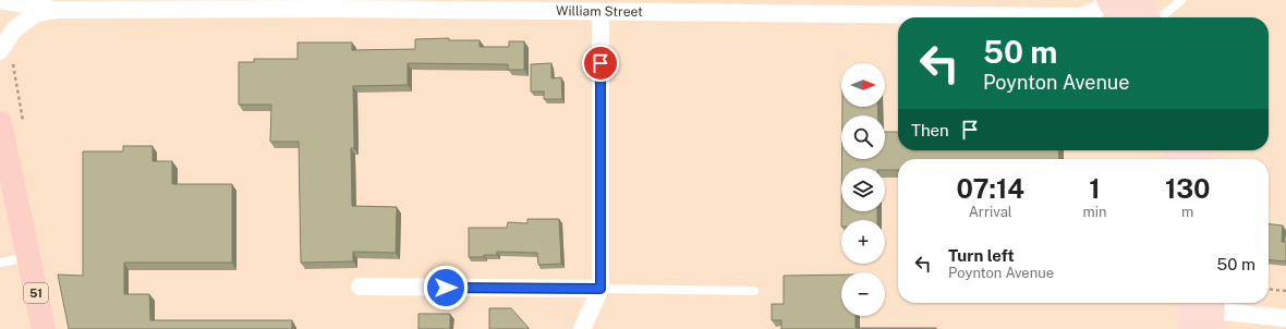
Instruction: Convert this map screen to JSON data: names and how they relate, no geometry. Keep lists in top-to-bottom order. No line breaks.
{"streets":{"highway":["51"],"street":["William Street"]},"north":"right","page":{"turn":["50 m","Poynton Avenue"],"map_buttons":["+","−"],"then":"Then","eta":["07:14","Arrival","1","min","130","m"],"list":[{"name":"Turn left","note":"Poynton Avenue","value":"50 m"}]}}
